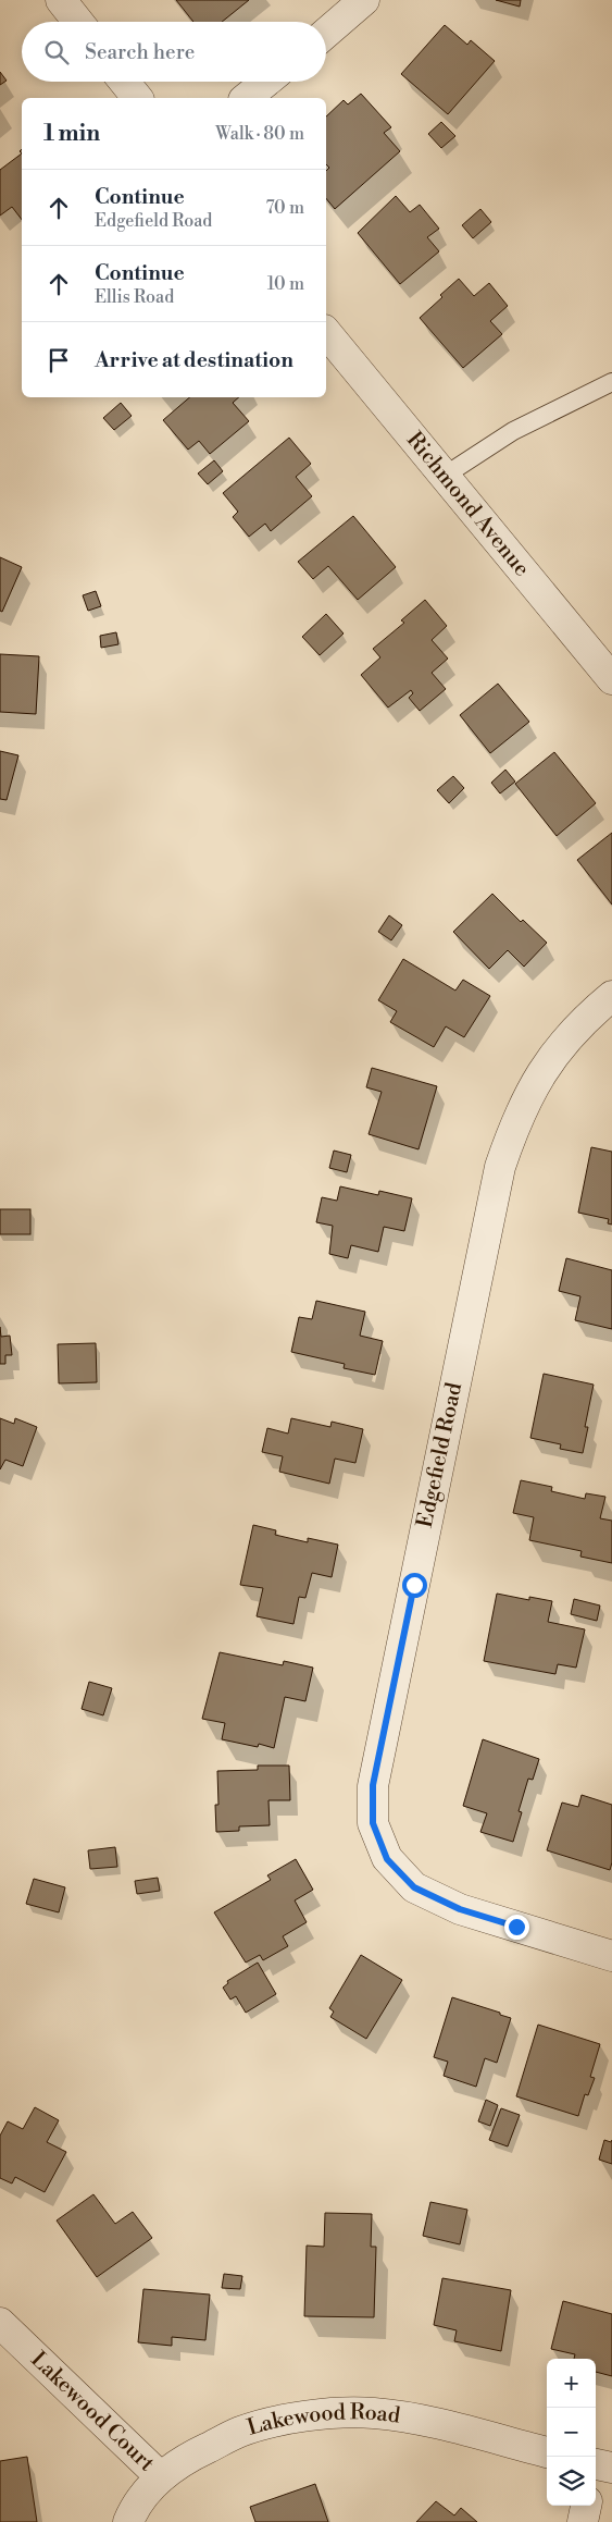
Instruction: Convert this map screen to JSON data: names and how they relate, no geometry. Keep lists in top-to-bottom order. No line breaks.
{"streets":{"street":["Richmond Avenue","Edgefield Road","Lakewood Court","Lakewood Road"]},"crossings":[["Lakewood Court","Lakewood Road"]],"page":{"search":"Search here","heading":["1 min","Walk · 80 m"],"list":[["Continue","Edgefield Road","70 m"],["Continue","Ellis Road","10 m"],"Arrive at destination"],"map_buttons":["+","−"]}}
